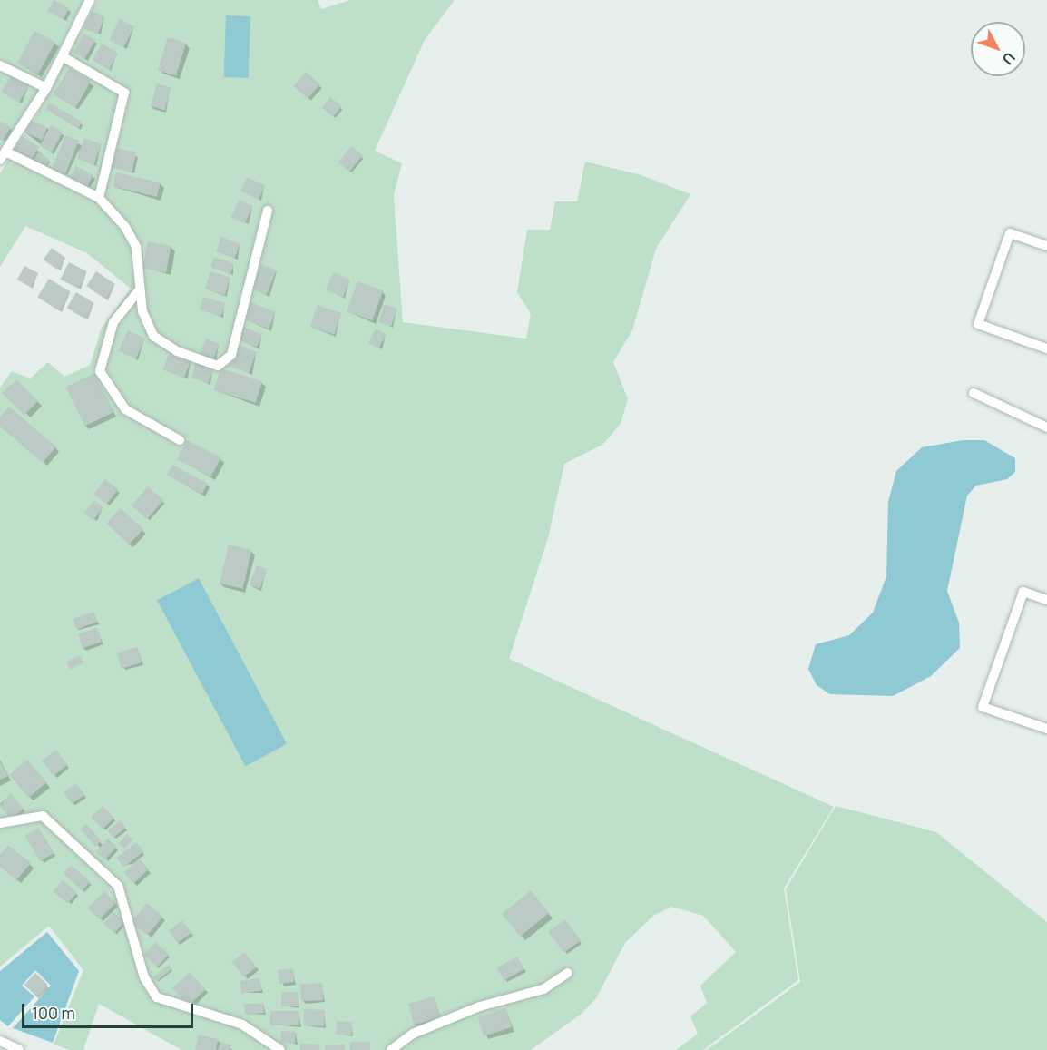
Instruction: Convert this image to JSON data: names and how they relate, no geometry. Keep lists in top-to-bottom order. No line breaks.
{"scale_bar":"100 m","north":"bottom right"}
